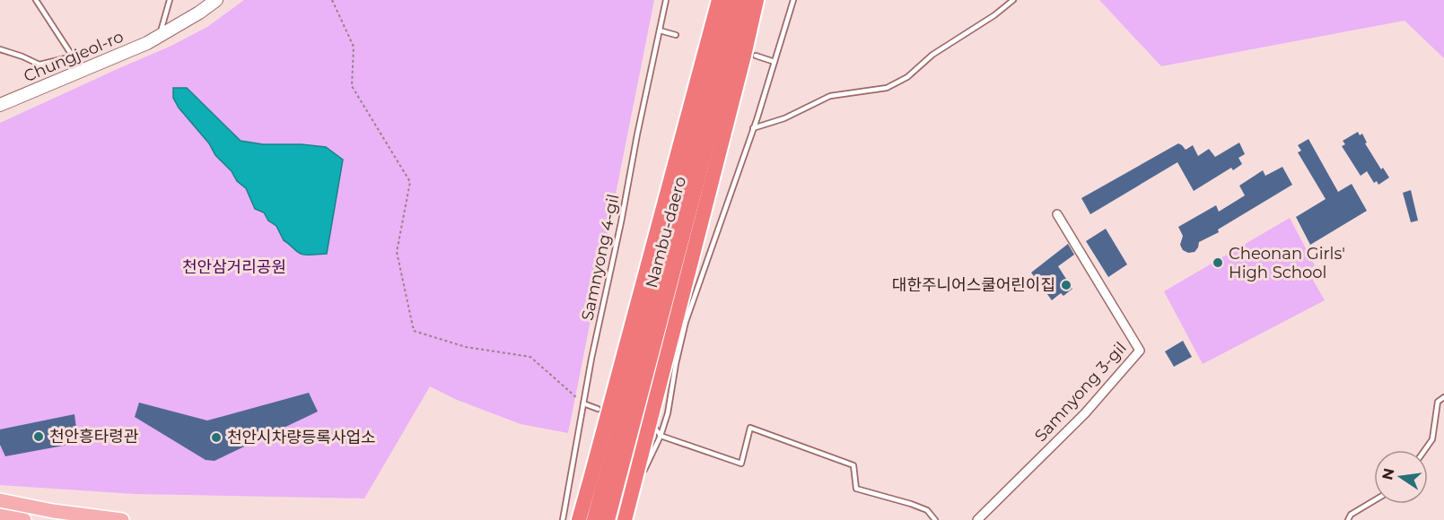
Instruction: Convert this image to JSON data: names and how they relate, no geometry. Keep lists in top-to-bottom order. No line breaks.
{"streets":{"highway":["Nambu-daero"],"street":["Chungjeol-ro","Samnyong 3-gil"],"lane":["Samnyong 4-gil"]},"parks":["천안삼거리공원"],"places":["Cheonan Girls' High School","대한주니어스쿨어린이집","천안흥타령관","천안시차량등록사업소"],"north":"left"}
